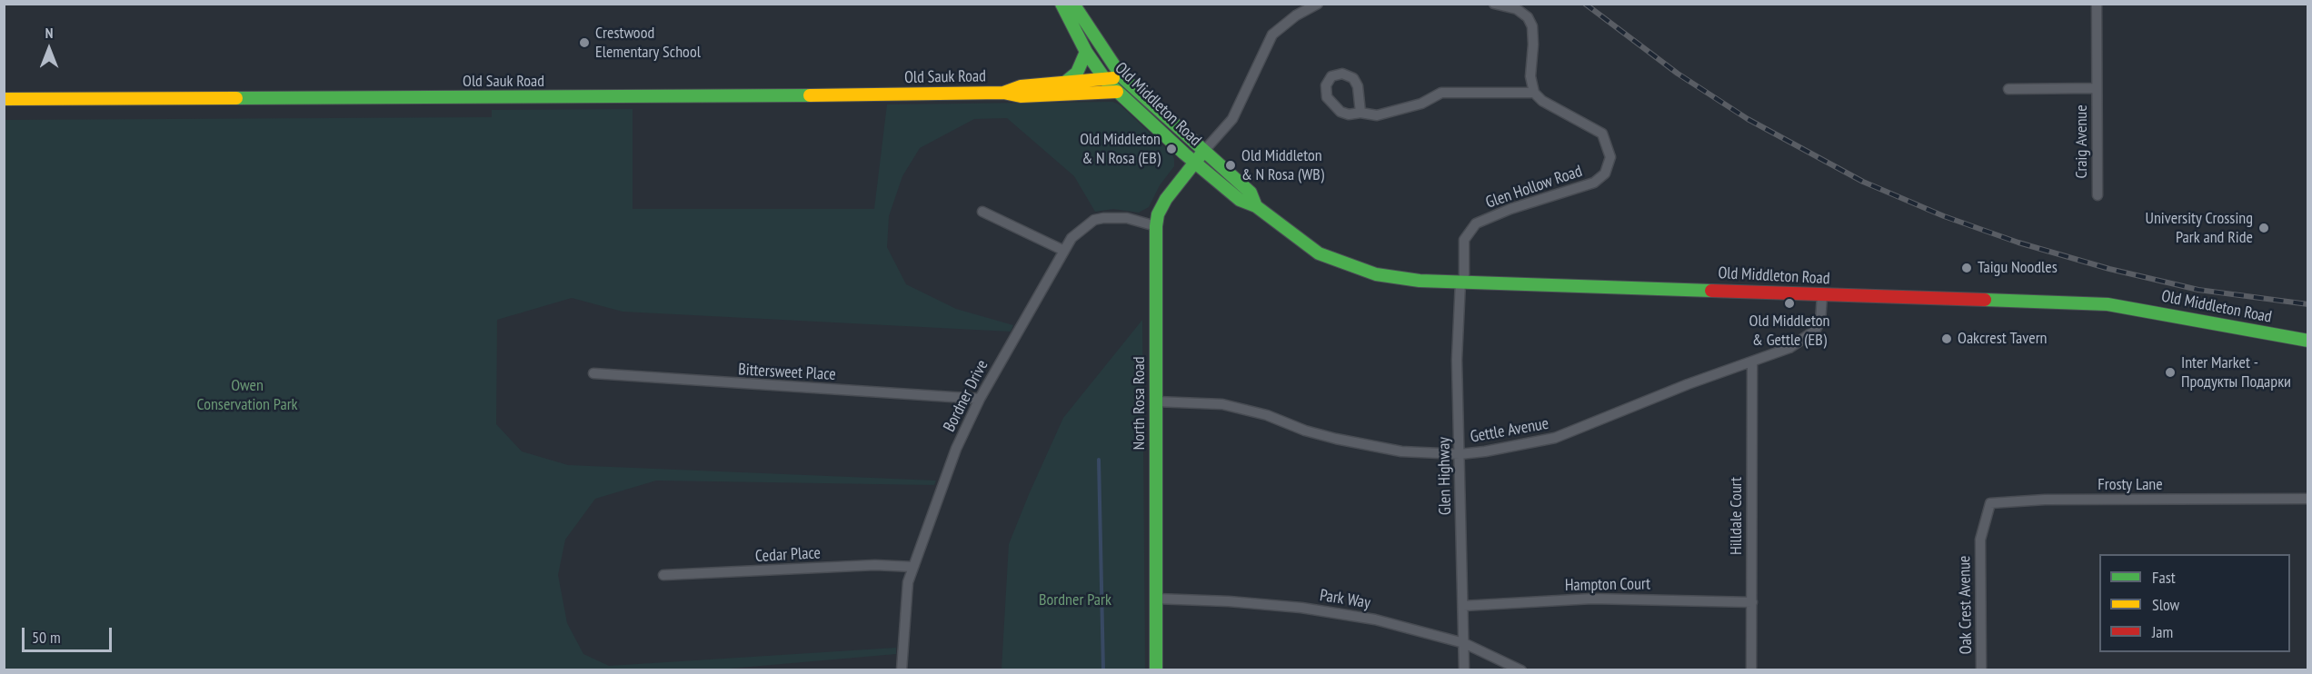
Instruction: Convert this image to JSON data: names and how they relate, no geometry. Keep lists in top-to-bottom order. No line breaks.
{"streets":{"street":["Old Sauk Road","Old Middleton Road","Craig Avenue","Glen Hollow Road","Bittersweet Place","Bordner Drive","North Rosa Road","Gettle Avenue","Glen Highway","Frosty Lane","Hilldale Court","Cedar Place","Hampton Court","Park Way","Oak Crest Avenue"]},"crossings":[["Old Sauk Road","Old Middleton Road"],["Old Middleton Road","Glen Hollow Road"],["Old Middleton Road","North Rosa Road"],["Old Middleton Road","Gettle Avenue"],["Old Middleton Road","Glen Highway"],["Glen Hollow Road","Glen Highway"],["Bittersweet Place","Bordner Drive"],["Bordner Drive","North Rosa Road"],["Bordner Drive","Cedar Place"],["North Rosa Road","Gettle Avenue"],["North Rosa Road","Park Way"],["Gettle Avenue","Glen Highway"],["Gettle Avenue","Hilldale Court"],["Glen Highway","Hampton Court"],["Glen Highway","Park Way"],["Frosty Lane","Oak Crest Avenue"],["Hilldale Court","Hampton Court"]],"parks":["Owen Conservation Park","Bordner Park"],"places":["Crestwood Elementary School","Old Middleton & N Rosa (EB)","Old Middleton & N Rosa (WB)","University Crossing Park and Ride","Taigu Noodles","Old Middleton & Gettle (EB)","Oakcrest Tavern","Inter Market - Продукты Подарки"],"legend":["Fast","Slow","Jam"],"scale_bar":"50 m","north":"top"}
